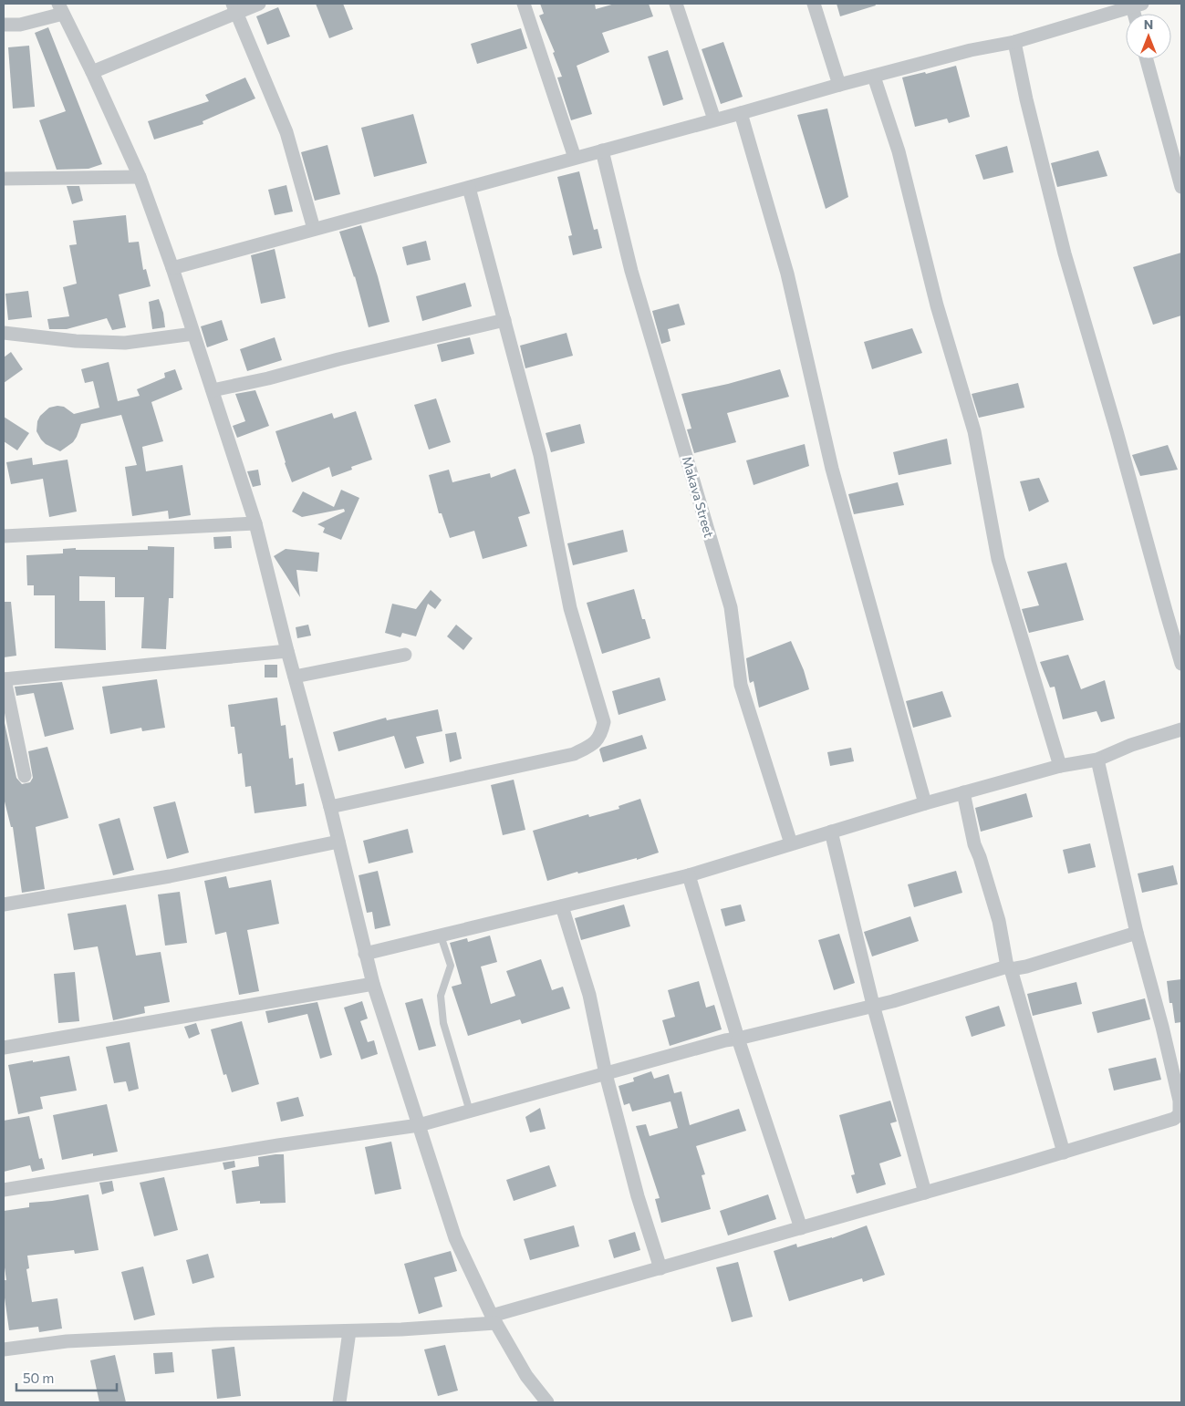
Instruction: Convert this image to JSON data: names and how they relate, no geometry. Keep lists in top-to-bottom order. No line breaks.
{"streets":{"street":["Makava Street"]},"scale_bar":"50 m","north":"top"}
